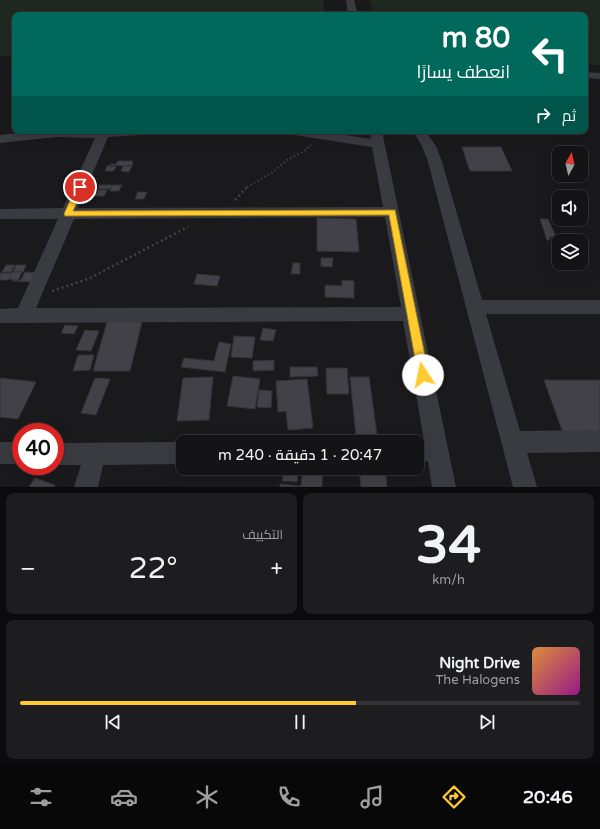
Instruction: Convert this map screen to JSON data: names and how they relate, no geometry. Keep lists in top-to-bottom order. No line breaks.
{"north":"top","page":{"turn":["80 m","انعطف يسارًا"],"then":"ثم","limit":"40","trip":"20:47 · 1 دقيقة · 240 m","tile":[["34","km/h"],"التكييف"],"heat":["−","22°","+"],"song":["Night Drive","The Halogens"],"tabs":"20:46"}}
